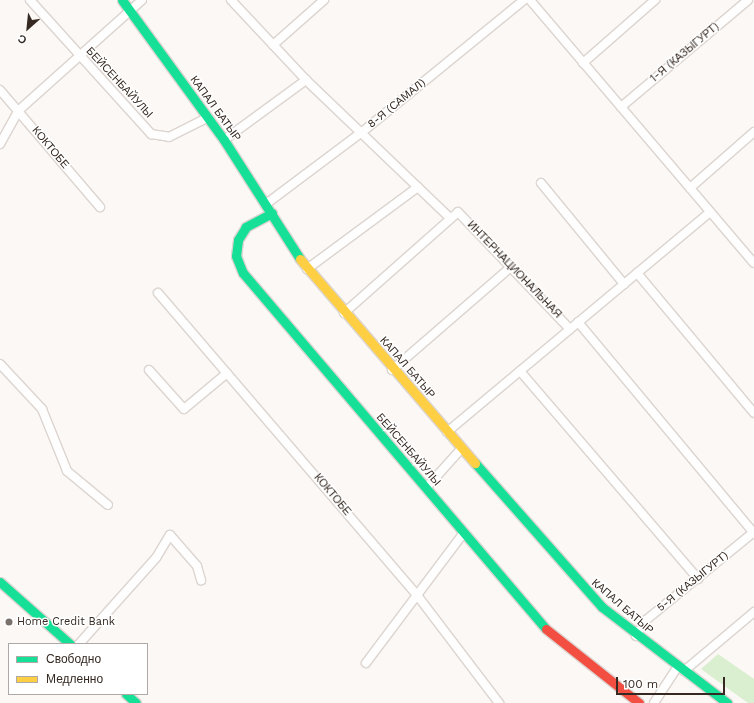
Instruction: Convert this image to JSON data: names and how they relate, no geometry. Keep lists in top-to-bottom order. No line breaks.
{"streets":{"main road":["БЕЙСЕНБАЙУЛЫ","КАПАЛ БАТЫР"],"street":["1-Я (КАЗЫГУРТ)","8-Я (САМАЛ)","КОКТОБЕ","ИНТЕРНАЦИОНАЛЬНАЯ","5-Я (КАЗЫГУРТ)"]},"crossings":[["БЕЙСЕНБАЙУЛЫ","КАПАЛ БАТЫР"],["8-Я (САМАЛ)","КАПАЛ БАТЫР"],["КАПАЛ БАТЫР","5-Я (КАЗЫГУРТ)"]],"places":["Home Credit Bank"],"legend":["Свободно","Медленно"],"scale_bar":"100 m","north":"bottom left"}
